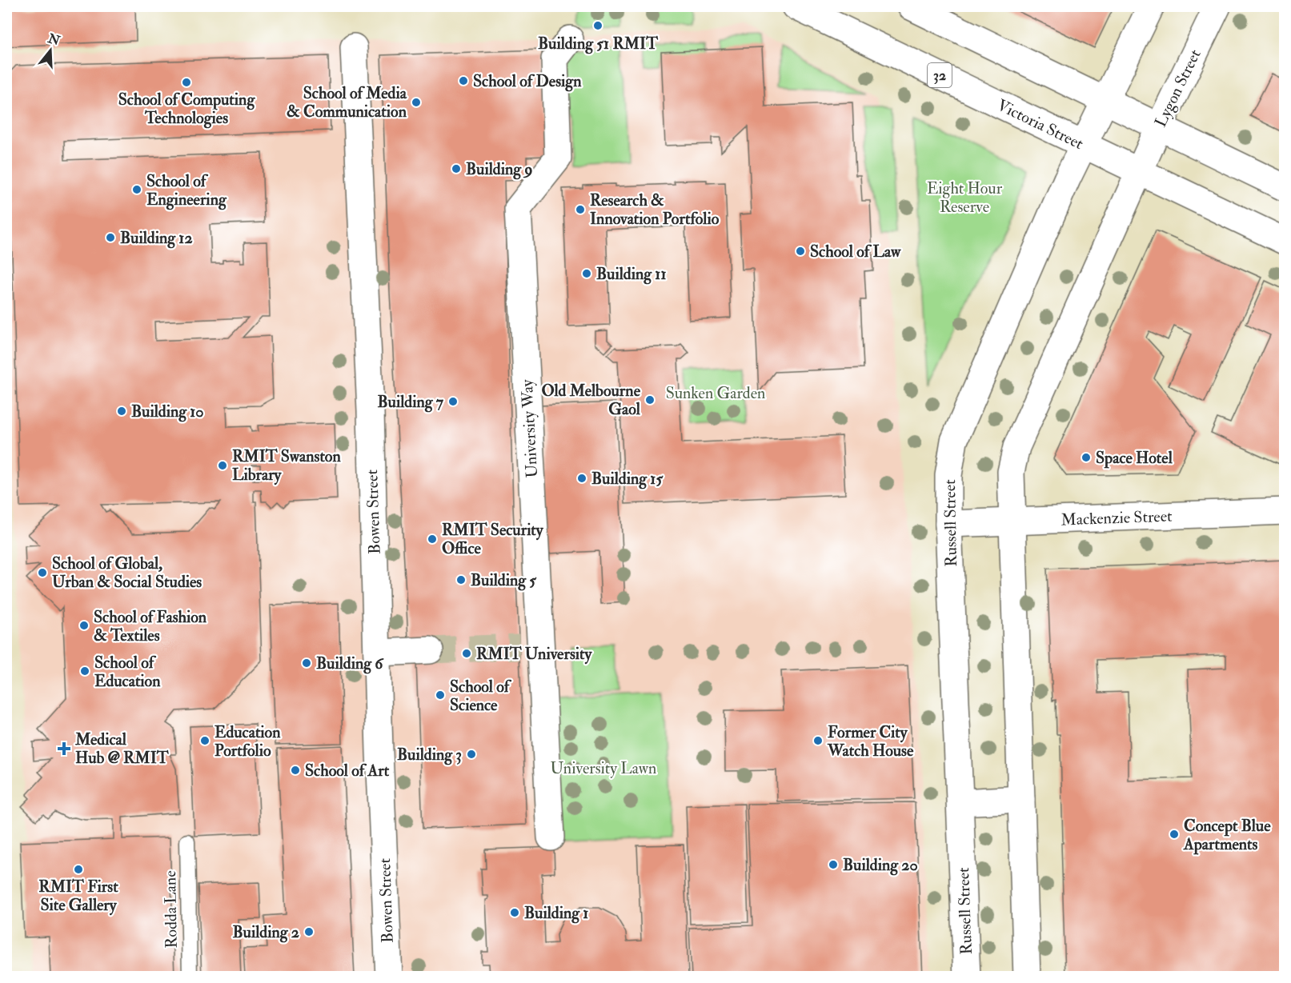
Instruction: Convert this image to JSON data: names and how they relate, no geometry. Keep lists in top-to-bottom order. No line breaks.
{"streets":{"main road":["32","Lygon Street","Victoria Street","University Way","Bowen Street","Mackenzie Street","Russell Street"],"lane":["Rodda Lane"]},"crossings":[["Lygon Street","Victoria Street"],["Victoria Street","Russell Street"],["Mackenzie Street","Russell Street"]],"parks":["Eight Hour Reserve","Sunken Garden","University Lawn"],"places":{"other":["Building 51 RMIT","School of Design","School of Computing Technologies","School of Media & Communication","Building 9","School of Engineering","Research & Innovation Portfolio","Building 12","School of Law","Building 11","Old Melbourne Gaol","Building 7","Building 10","Space Hotel","RMIT Swanston Library","Building 15","RMIT Security Office","School of Global, Urban & Social Studies","Building 5","School of Fashion & Textiles","RMIT University","Building 6","School of Education","School of Science","Education Portfolio","Former City Watch House","Building 3","School of Art","Concept Blue Apartments","Building 20","RMIT First Site Gallery","Building 1","Building 2"],"health":["Medical Hub @ RMIT"]},"north":"top"}
